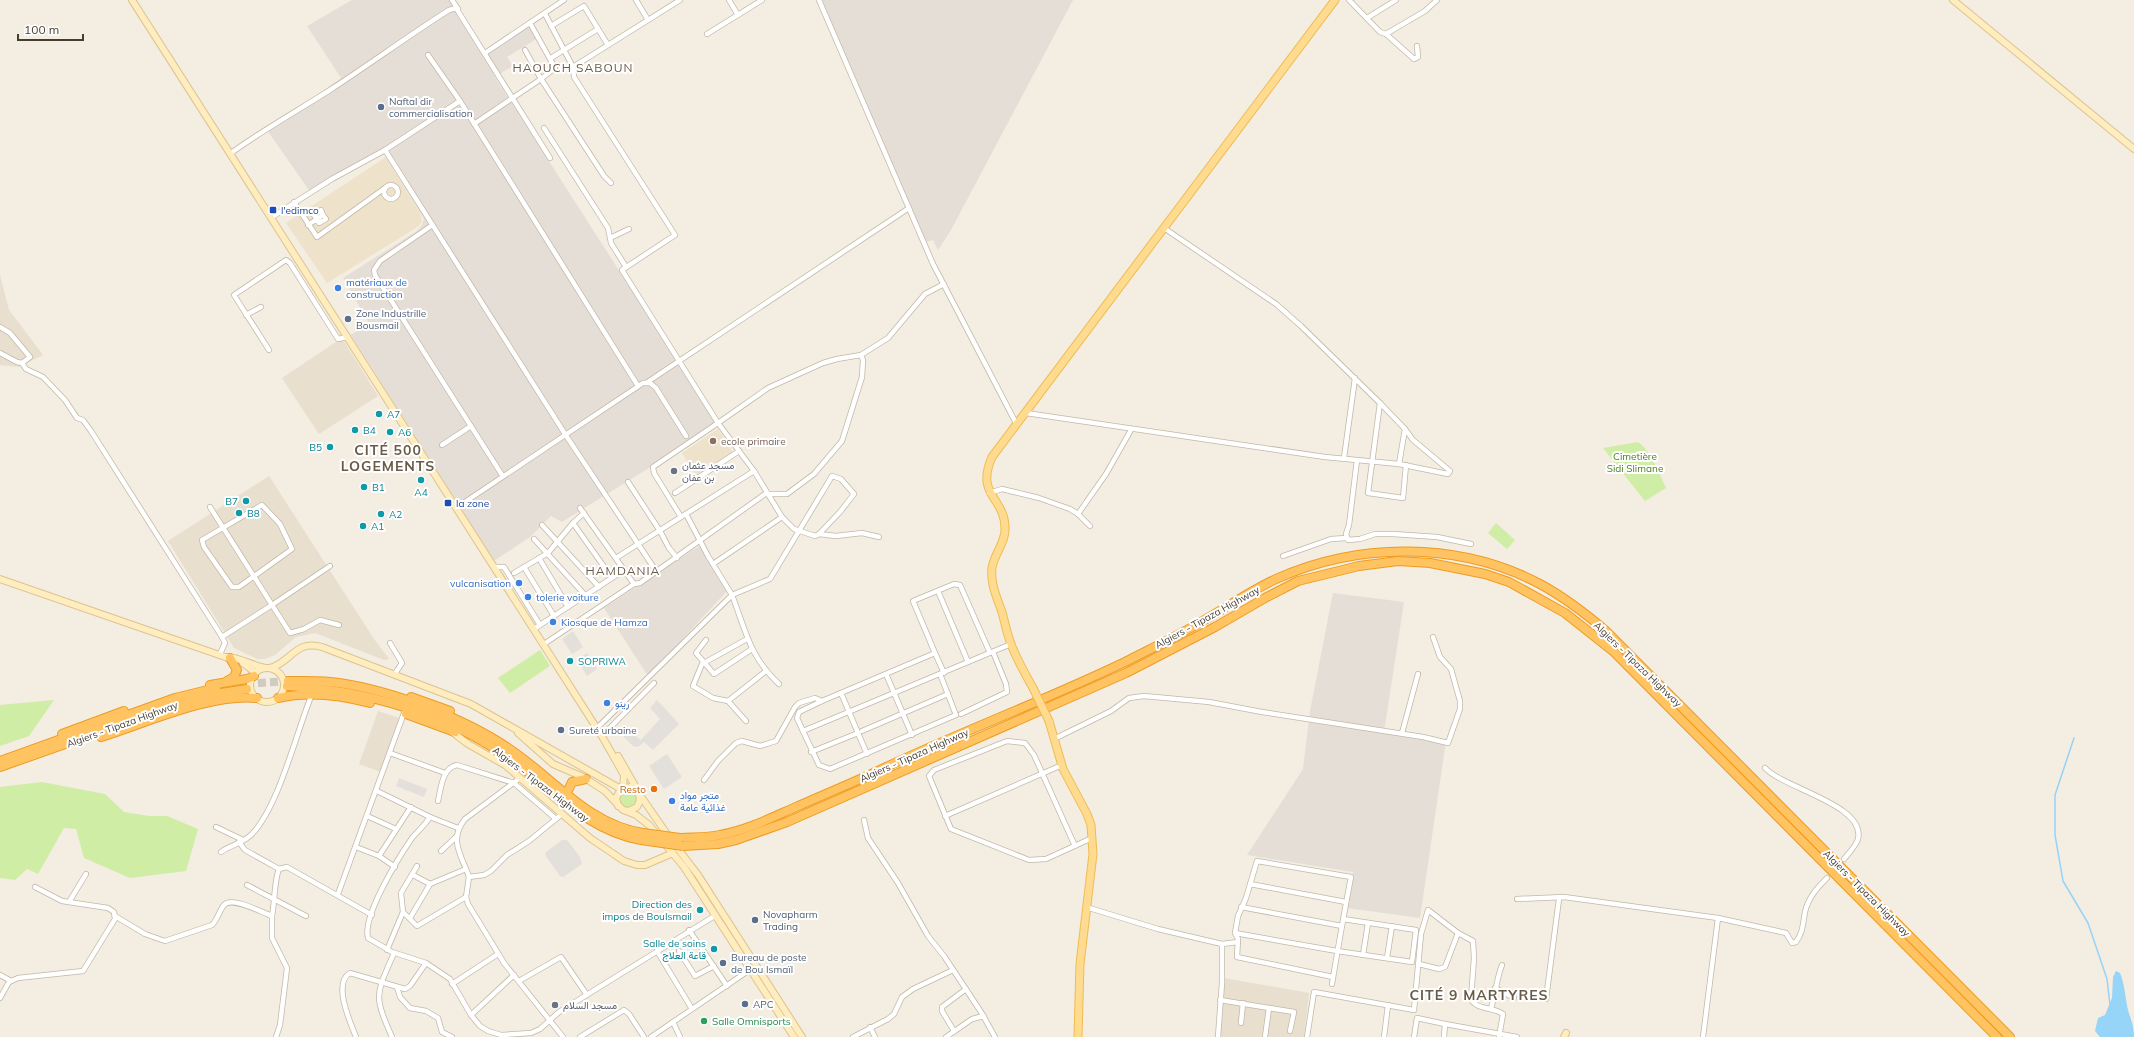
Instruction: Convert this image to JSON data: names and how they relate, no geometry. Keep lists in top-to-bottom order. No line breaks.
{"streets":{"highway":["Algiers - Tipaza Highway"]},"districts":["HAOUCH SABOUN","CITÉ 500 LOGEMENTS","HAMDANIA","CITÉ 9 MARTYRES"],"parks":["Cimetière Sidi Slimane"],"places":{"other":["Naftal dir commercialisation","matériaux de construction","Zone Industrille Bousmail","A7","B4","A6","ecole primaire","B5","مسجد عثمان بن عفان","A4","B1","B7","B8","A2","A1","vulcanisation","tolerie voiture","Kiosque de Hamza","SOPRIWA","رينو","Sureté urbaine","Resto","متجر مواد غذائية عامة","Direction des impos de BouIsmail","Novapharm Trading","Salle de soins قاعة العلاج","Bureau de poste de Bou Ismaïl","APC","مسجد السلام","Salle Omnisports"],"transit":["l'edimco","la zone"]},"scale_bar":"100 m"}
